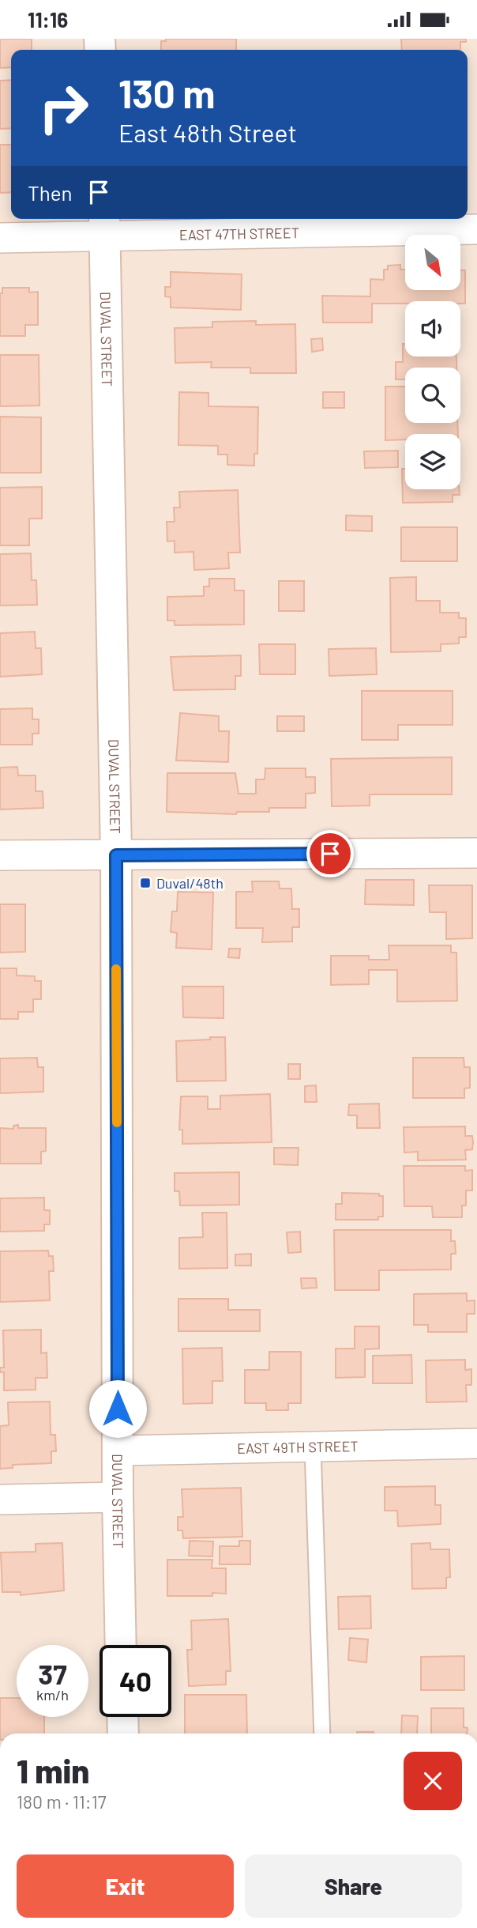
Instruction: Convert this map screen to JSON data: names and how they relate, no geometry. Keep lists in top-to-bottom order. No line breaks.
{"streets":{"street":["EAST 47TH STREET","DUVAL STREET","EAST 49TH STREET"]},"crossings":[["EAST 47TH STREET","DUVAL STREET"],["DUVAL STREET","EAST 49TH STREET"]],"places":{"transit":["Duval/48th"]},"north":"bottom right","page":{"status":"11:16","turn":["130 m","East 48th Street"],"then":"Then","speed":"37 km/h","limit":"40","heading":["1 min","180 m · 11:17"],"buttons":["Exit","Share"]}}
